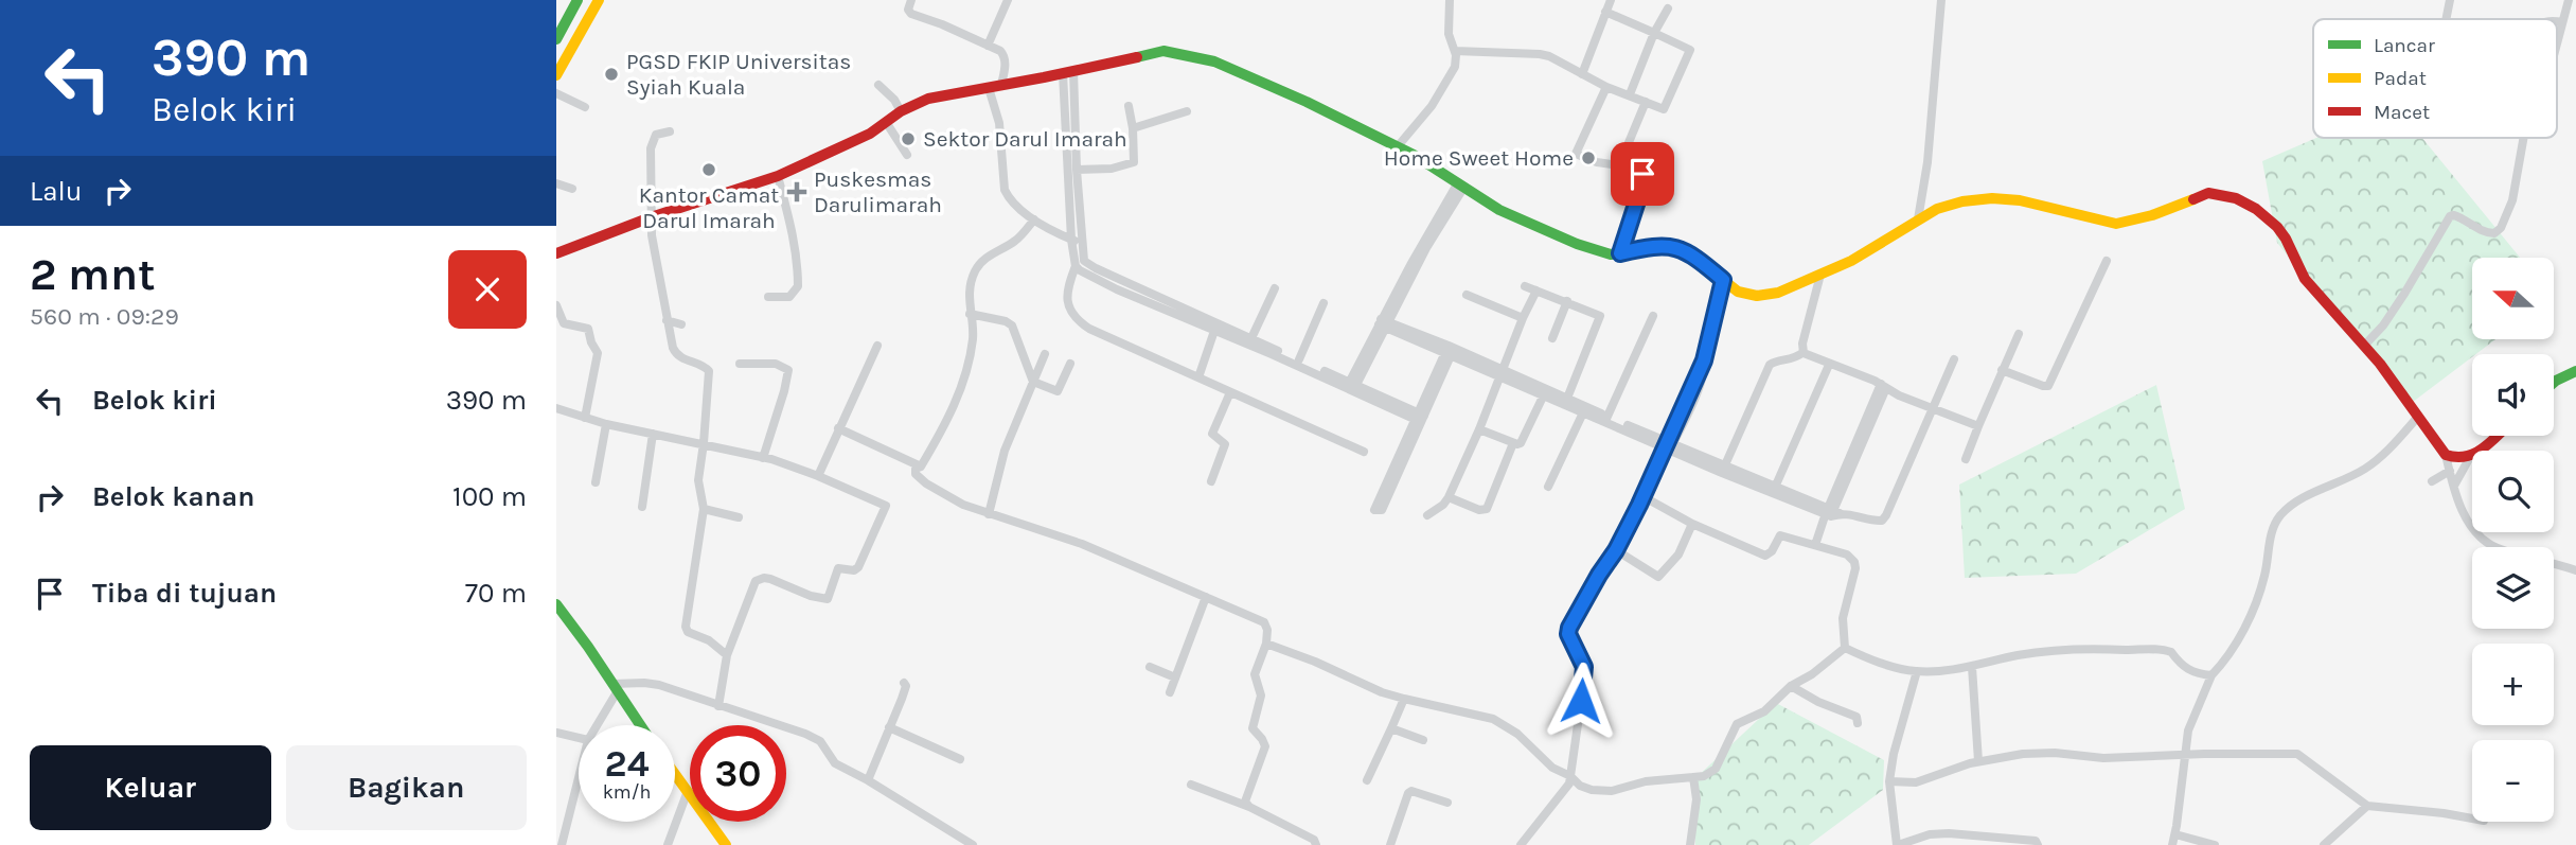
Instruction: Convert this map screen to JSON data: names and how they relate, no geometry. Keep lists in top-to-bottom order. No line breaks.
{"places":{"other":["PGSD FKIP Universitas Syiah Kuala","Sektor Darul Imarah","Home Sweet Home","Kantor Camat Darul Imarah"],"health":["Puskesmas Darulimarah"]},"legend":["Lancar","Padat","Macet"],"north":"left","page":{"turn":["390 m","Belok kiri"],"then":"Lalu","heading":["2 mnt","560 m · 09:29"],"map_buttons":["+","−"],"list":[{"name":"Belok kiri","value":"390 m"},{"name":"Belok kanan","value":"100 m"},{"name":"Tiba di tujuan","value":"70 m"}],"speed":"24 km/h","limit":"30","buttons":["Keluar","Bagikan"]}}
